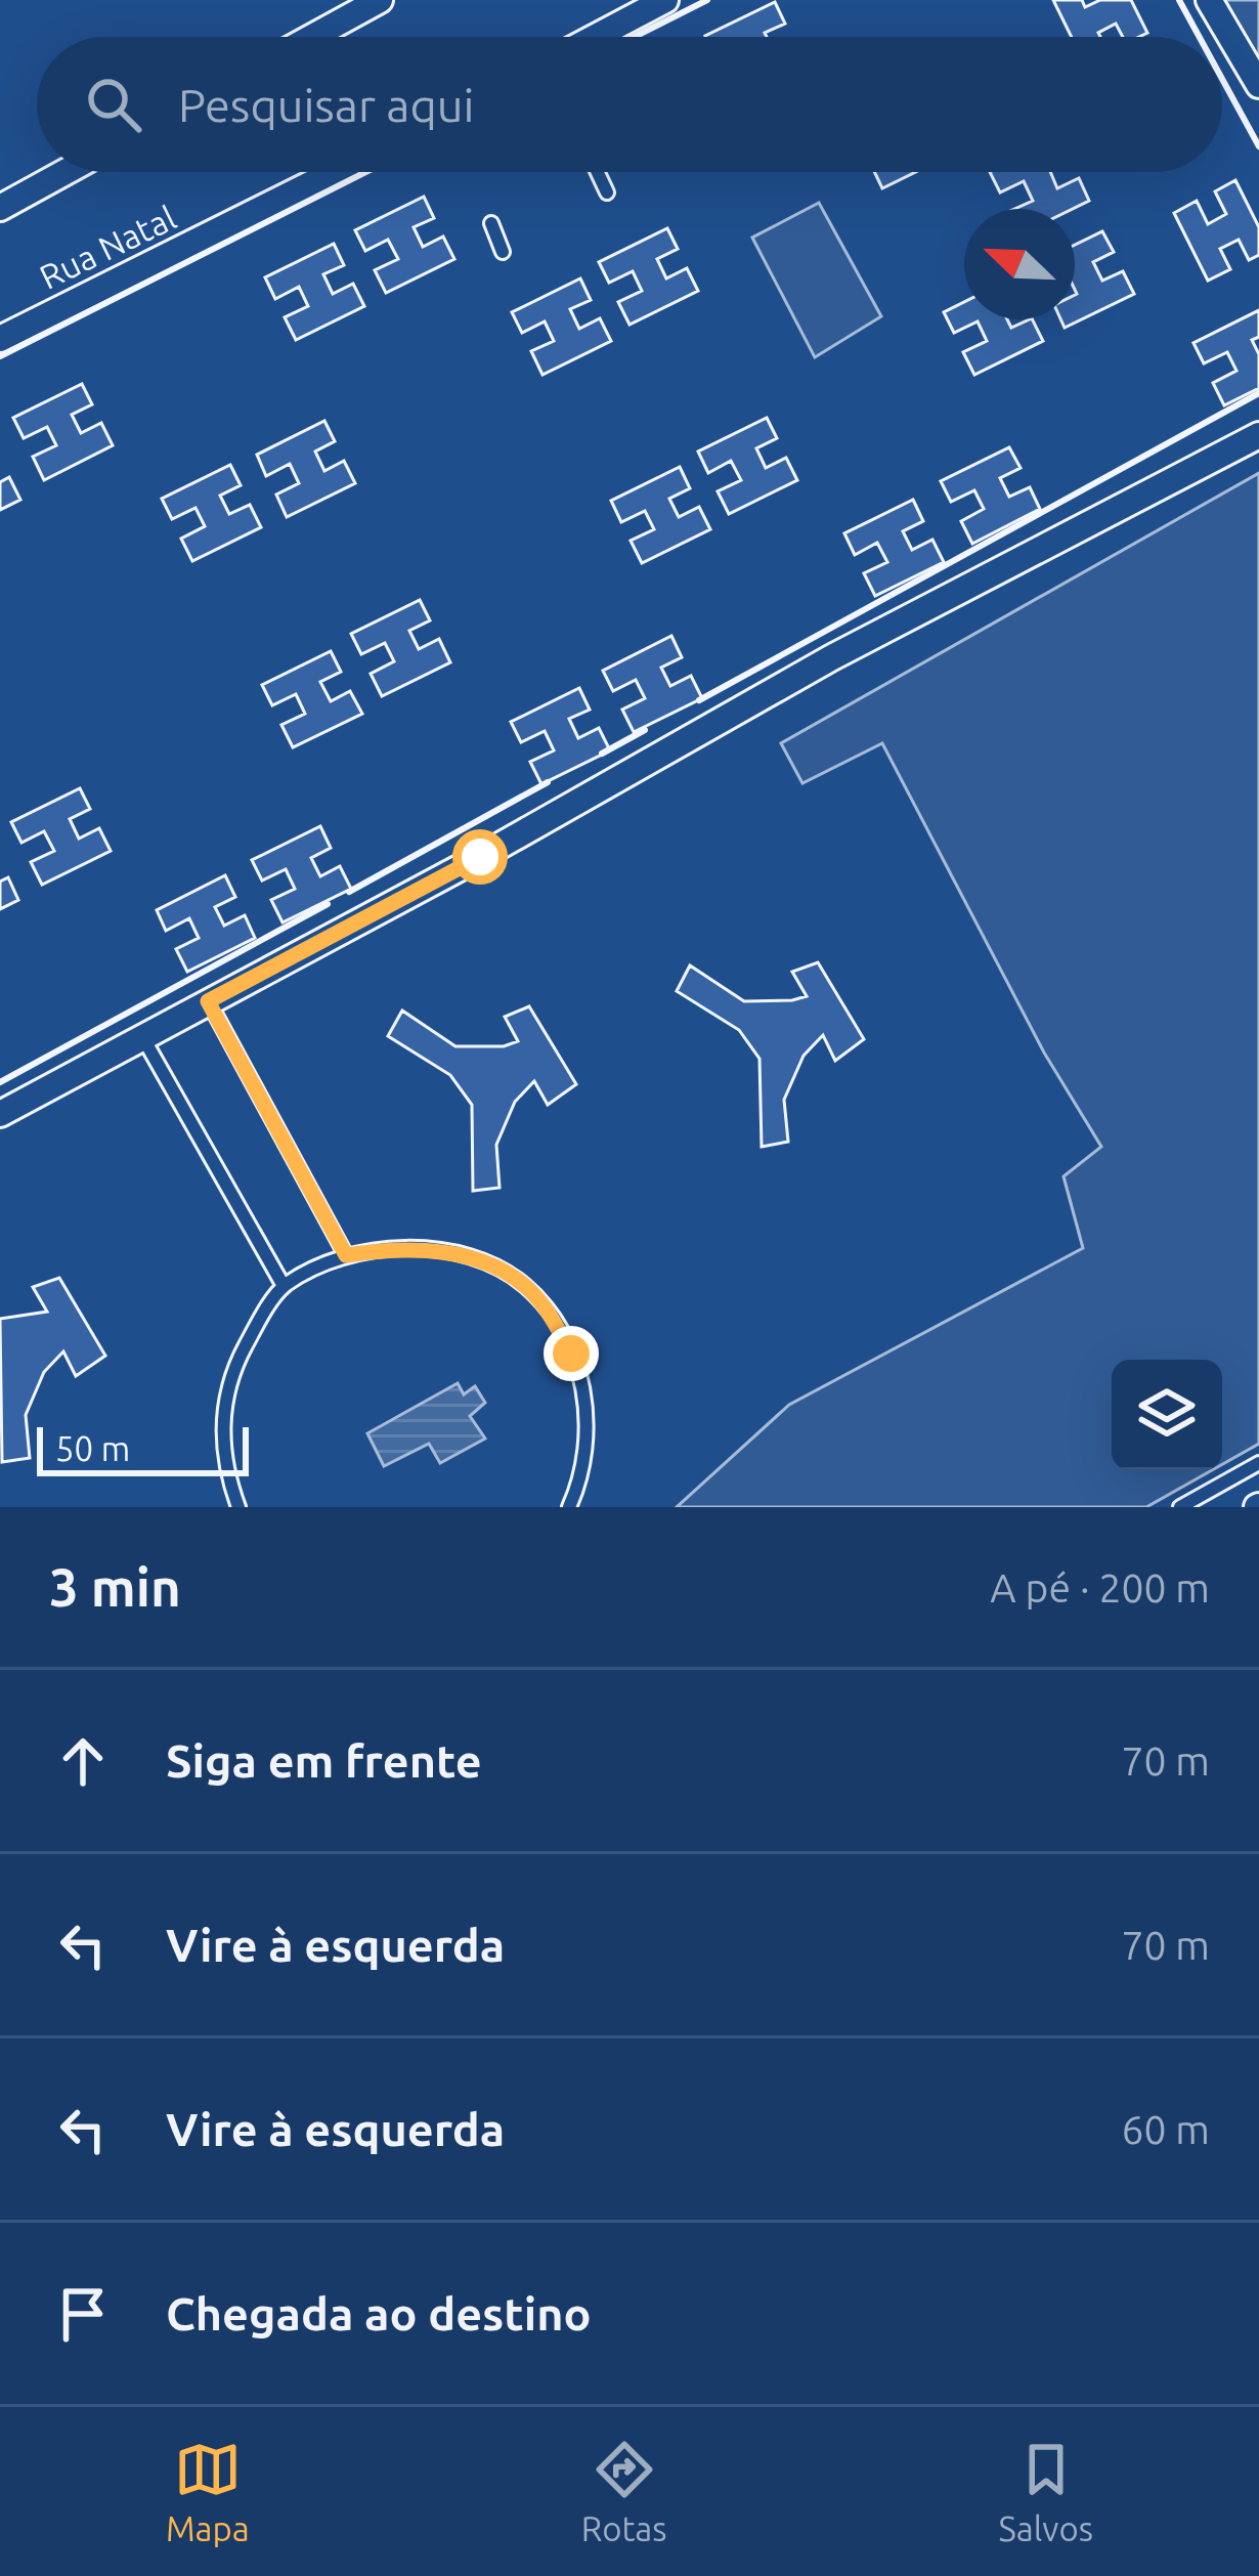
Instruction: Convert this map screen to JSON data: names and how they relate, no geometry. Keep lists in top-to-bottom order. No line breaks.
{"streets":{"street":["Rua Natal"]},"scale_bar":"50 m","north":"top left","page":{"search":"Pesquisar aqui","scale":"50 m","heading":["3 min","A pé · 200 m"],"list":[["Siga em frente","70 m"],["Vire à esquerda","70 m"],["Vire à esquerda","60 m"],"Chegada ao destino"],"nav":["Mapa","Rotas","Salvos"]}}
